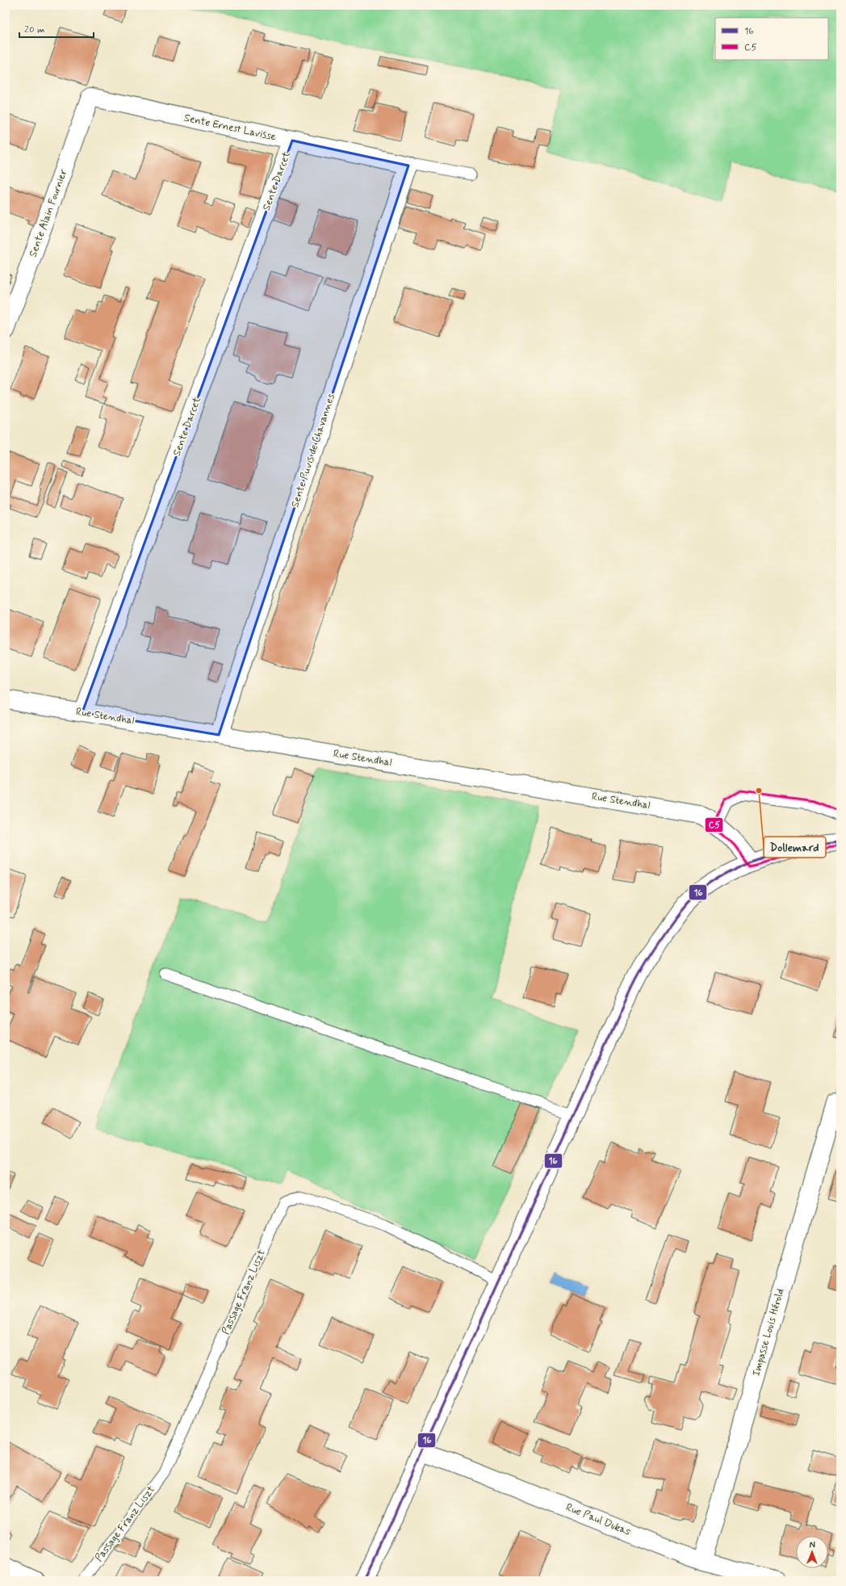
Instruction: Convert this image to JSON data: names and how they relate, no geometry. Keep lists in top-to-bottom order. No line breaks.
{"streets":{"street":["Sente Ernest Lavisse","Sente Darcet","Sente Alain Fournier","Sente Puvis de Chavannes","Rue Stendhal","Impasse Louis Hérold","Rue Paul Dukas"],"lane":["Passage Franz Liszt"]},"crossings":[["Sente Ernest Lavisse","Sente Darcet"],["Sente Ernest Lavisse","Sente Alain Fournier"],["Sente Ernest Lavisse","Sente Puvis de Chavannes"],["Sente Darcet","Rue Stendhal"],["Sente Puvis de Chavannes","Rue Stendhal"],["Impasse Louis Hérold","Rue Paul Dukas"]],"places":["Dollemard"],"lines":["transit line C5","transit line 16"],"legend":["16","C5"],"scale_bar":"20 m","north":"top"}
